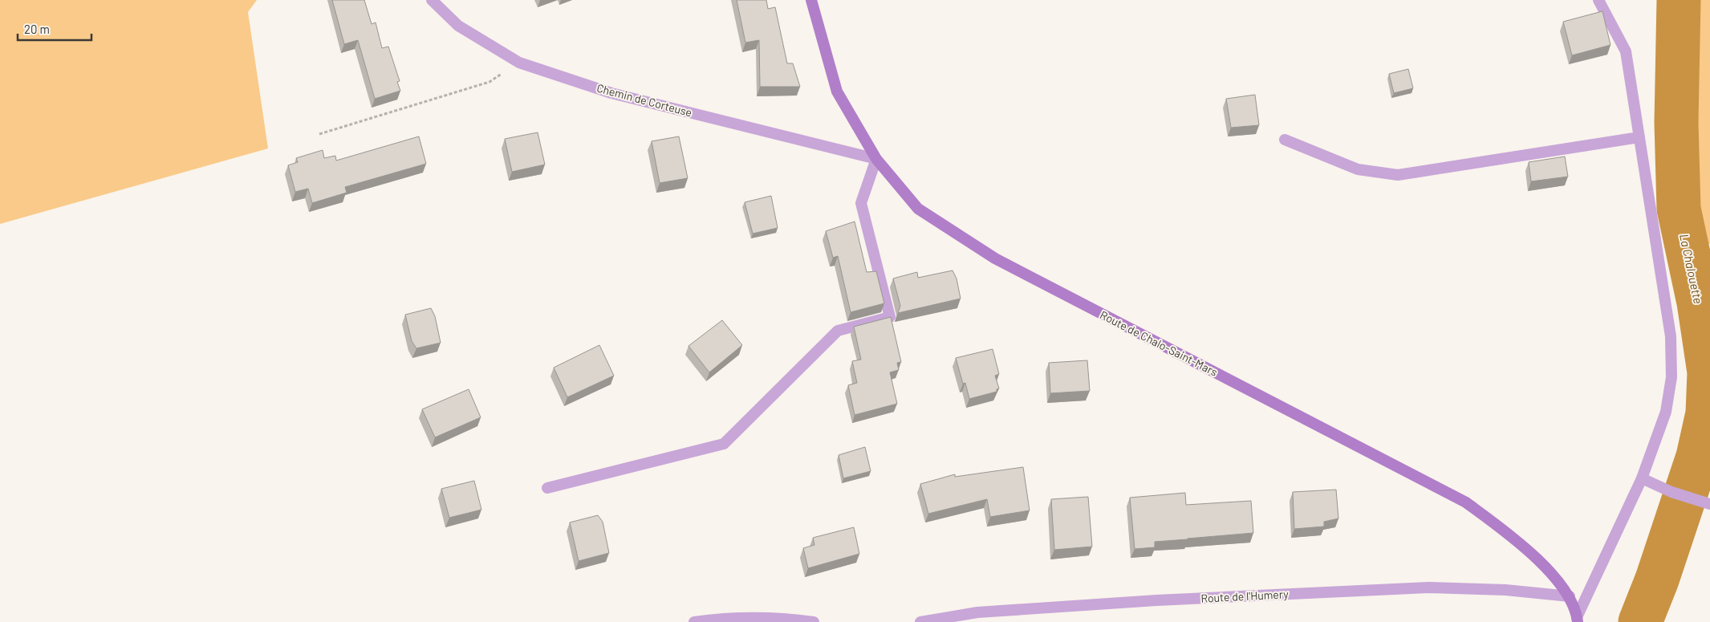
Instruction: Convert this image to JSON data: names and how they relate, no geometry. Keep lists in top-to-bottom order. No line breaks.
{"streets":{"main road":["Route de Chalo-Saint-Mars"],"street":["Chemin de Corteuse","Route de l'Humery"]},"crossings":[["Chemin de Corteuse","Route de Chalo-Saint-Mars"],["Route de Chalo-Saint-Mars","Route de l'Humery"]],"water":["La Chalouette"],"scale_bar":"20 m"}
